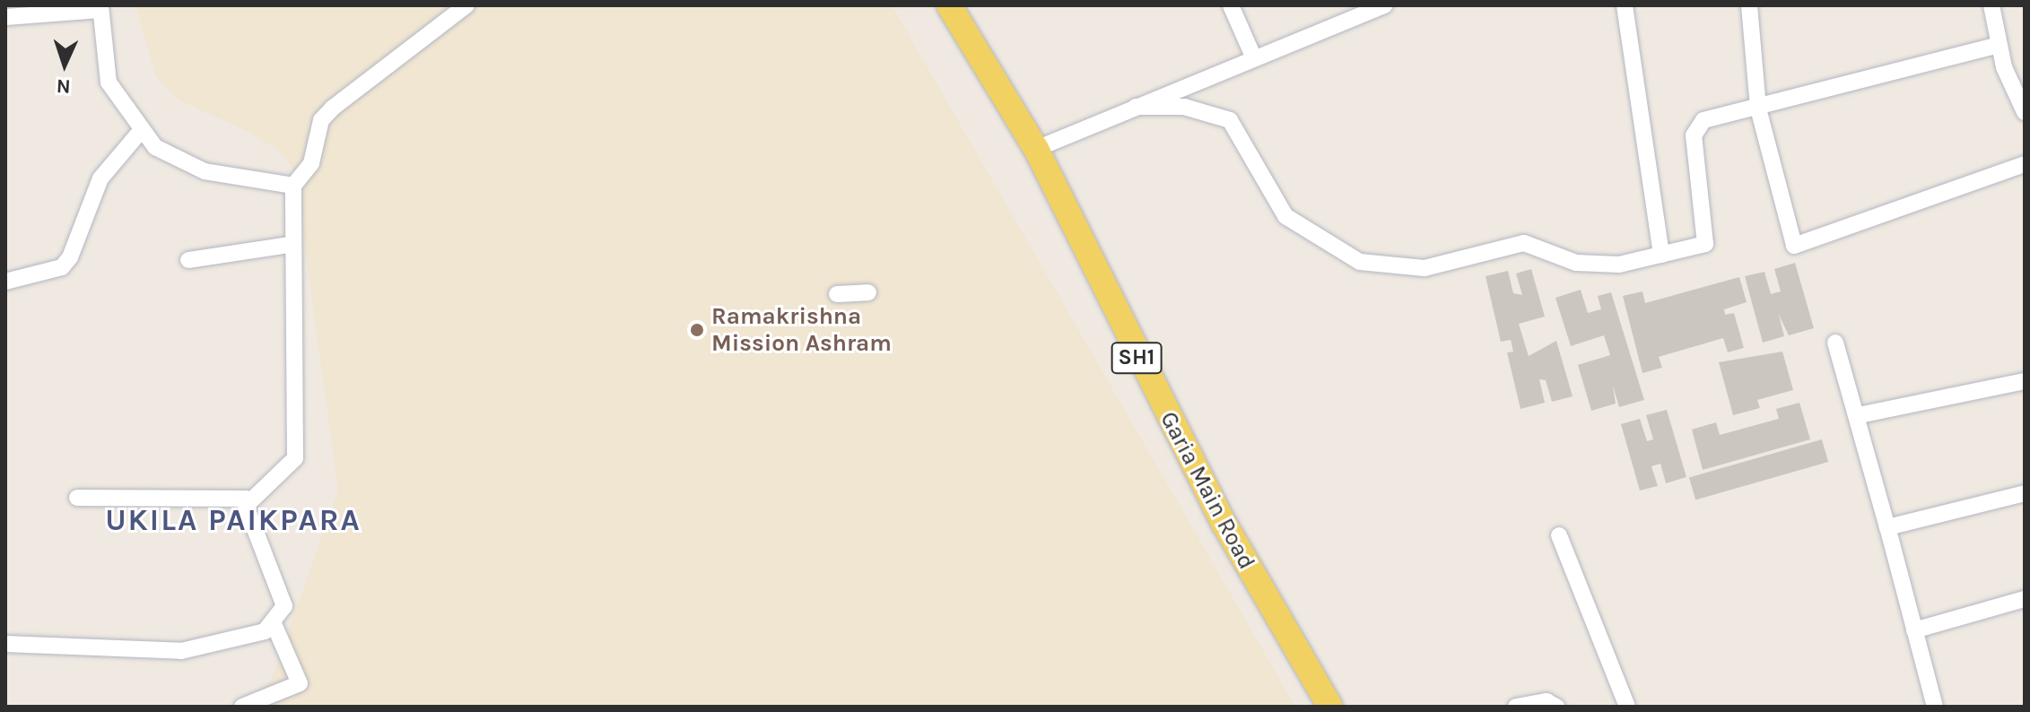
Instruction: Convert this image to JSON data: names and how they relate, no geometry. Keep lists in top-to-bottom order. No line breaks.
{"streets":{"main road":["SH1","Garia Main Road"]},"districts":["UKILA PAIKPARA"],"places":["Ramakrishna Mission Ashram"],"north":"bottom"}
